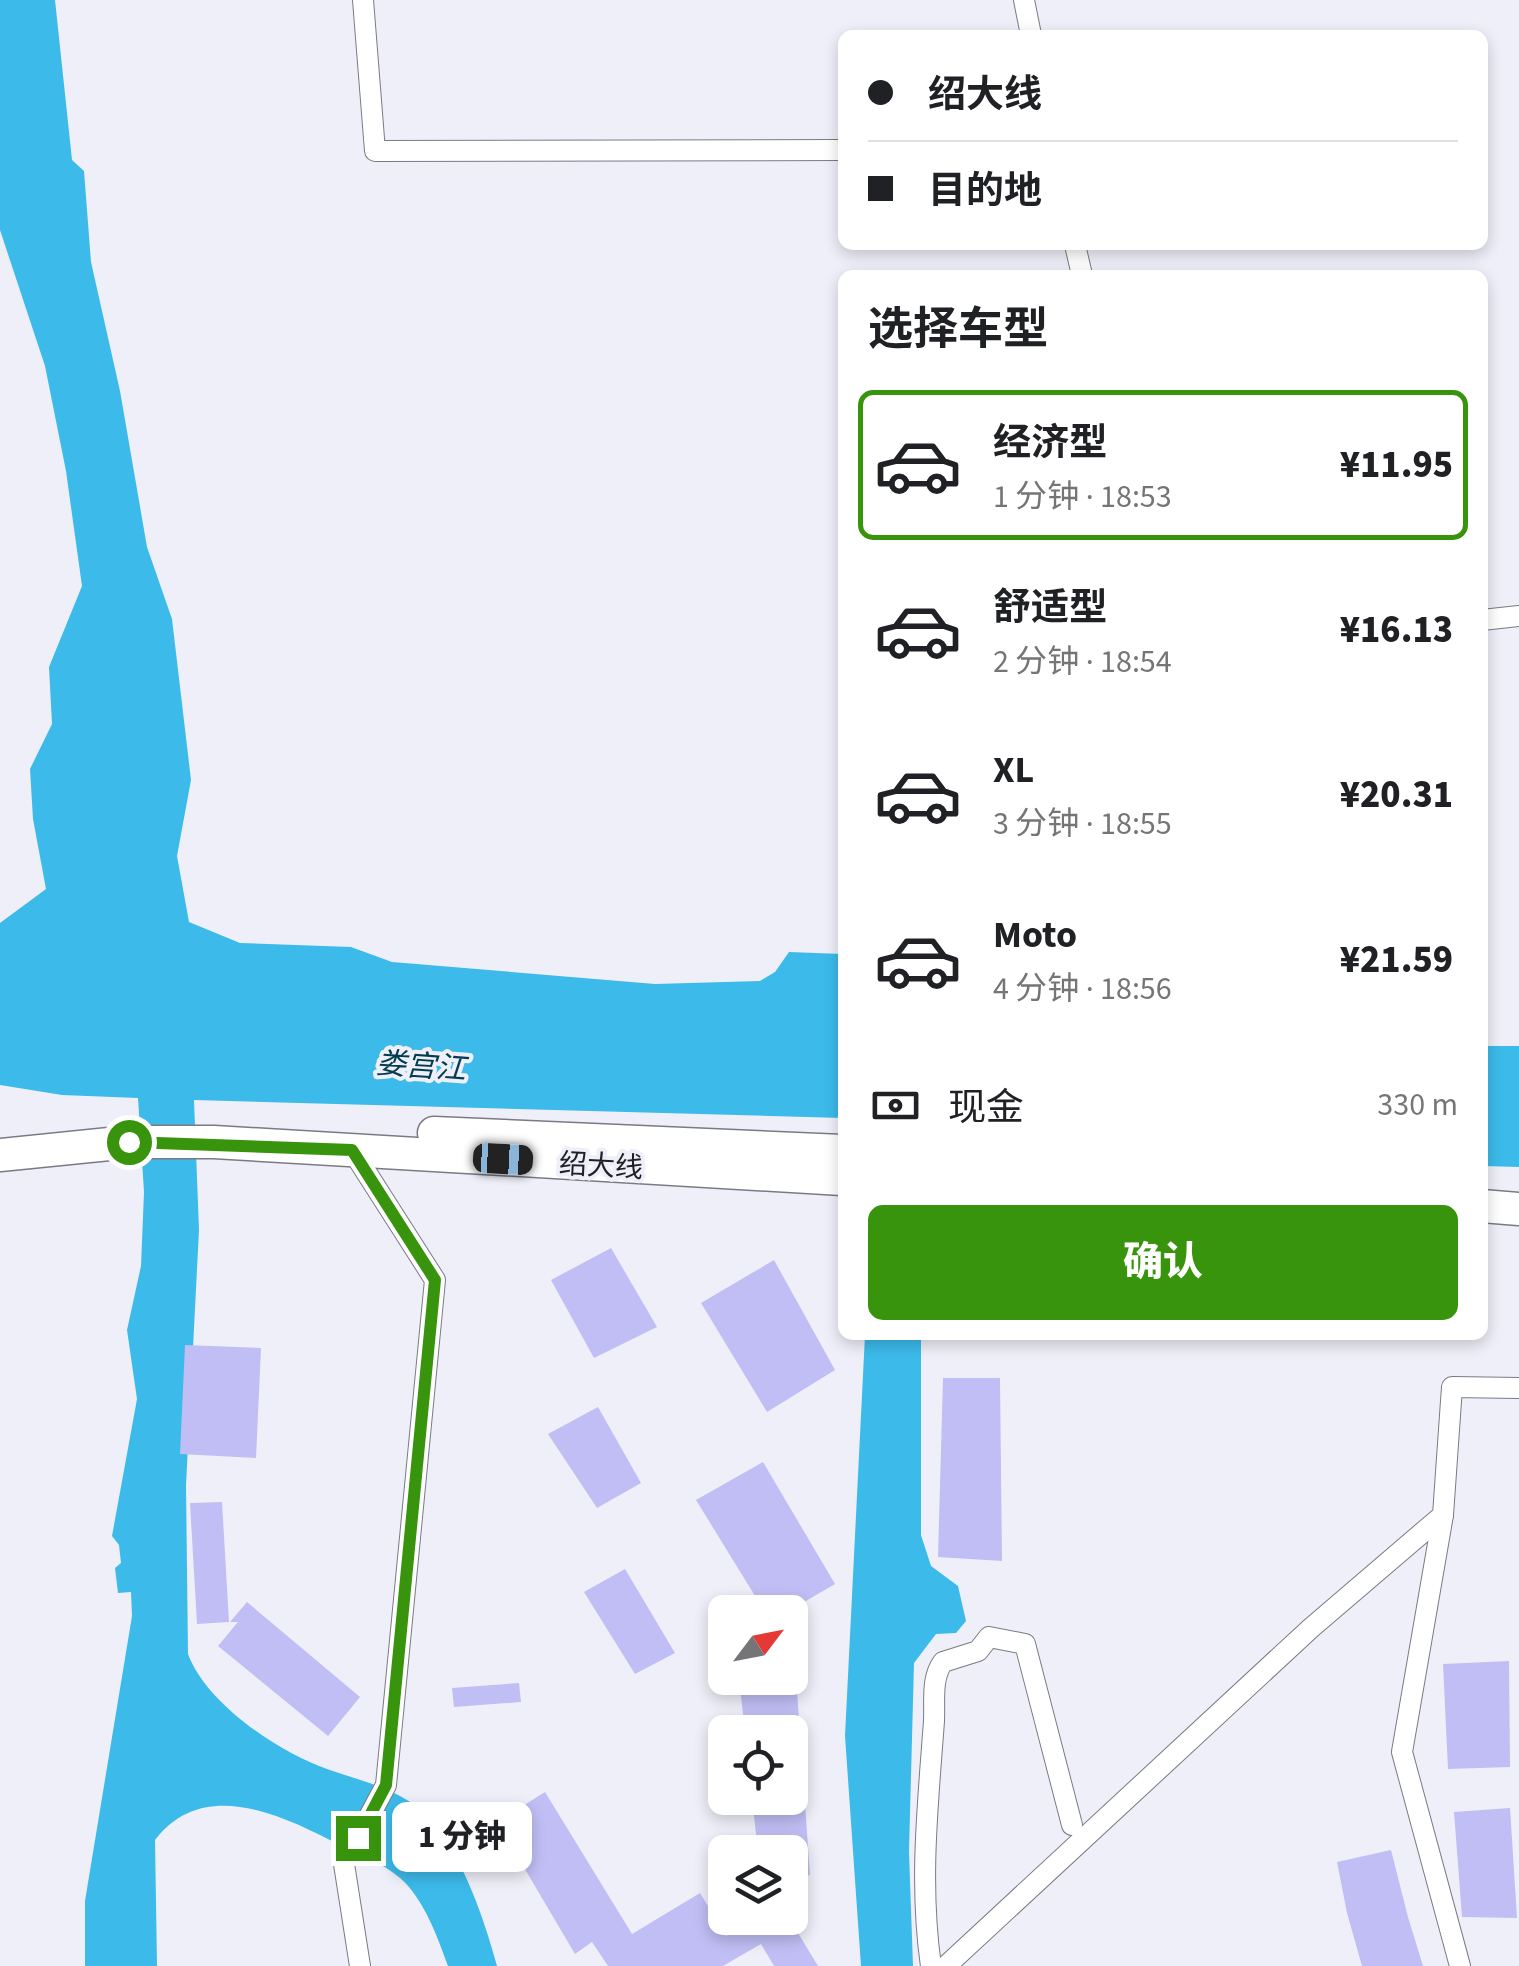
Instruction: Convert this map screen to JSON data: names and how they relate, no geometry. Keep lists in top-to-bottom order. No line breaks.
{"streets":{"main road":["绍大线"]},"water":["娄宫江"],"north":"top right","page":{"banner":["绍大线","目的地"],"heading":"选择车型","list":[{"name":"经济型","note":"1 分钟 · 18:53","value":"¥11.95"},{"name":"舒适型","note":"2 分钟 · 18:54","value":"¥16.13"},{"name":"XL","note":"3 分钟 · 18:55","value":"¥20.31"},{"name":"Moto","note":"4 分钟 · 18:56","value":"¥21.59"}],"pay":["现金","330 m"],"buttons":"确认","bubble":"1 分钟"}}
